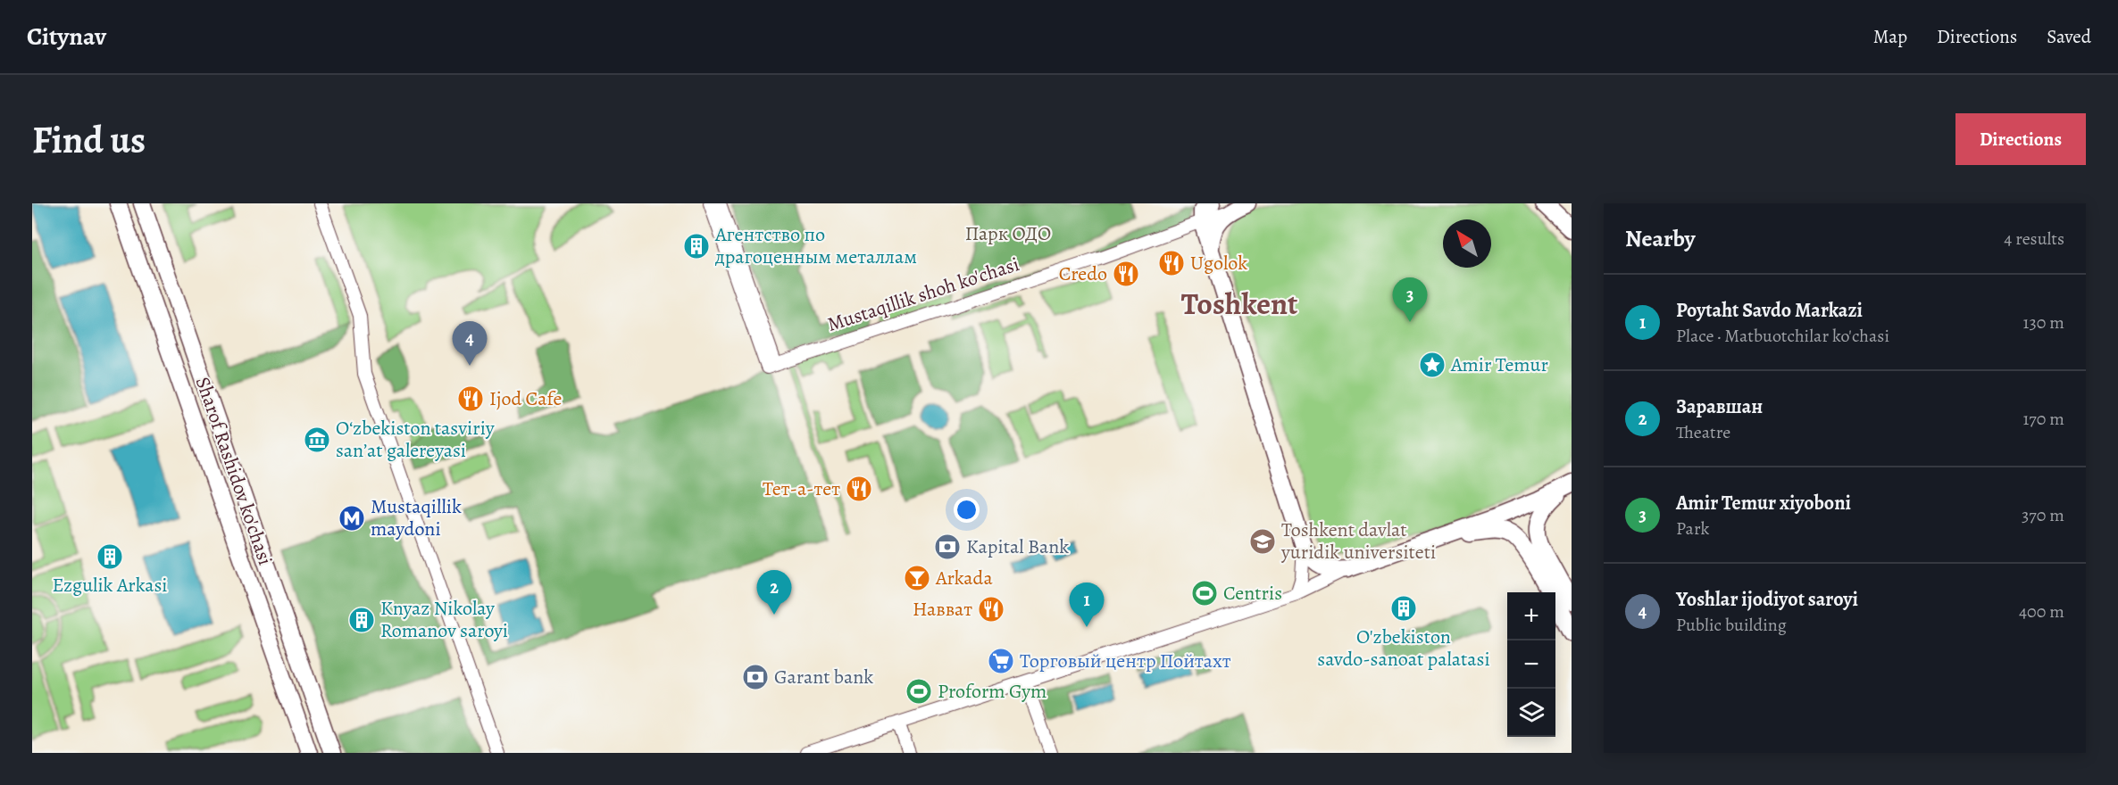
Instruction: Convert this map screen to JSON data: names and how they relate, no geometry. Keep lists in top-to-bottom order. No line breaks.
{"streets":{"main road":["Sharof Rashidov ko'chasi"],"street":["Mustaqillik shoh ko'chasi"]},"districts":["Toshkent"],"parks":["Парк ОДО"],"places":{"building":["Агентство по драгоценным металлам","Ezgulik Arkasi","O'zbekiston savdo-sanoat palatasi","Knyaz Nikolay Romanov saroyi"],"restaurant":["Ugolok","Credo","Ijod Cafe","Тет-а-тет","Навват"],"place":["Amir Temur"],"museum":["Oʻzbekiston tasviriy sanʼat galereyasi"],"metro station":["Mustaqillik maydoni"],"school or university":["Toshkent davlat yuridik universiteti"],"bank":["Kapital Bank","Garant bank"],"bar":["Arkada"],"sports":["Centris","Proform Gym"],"supermarket":["Торговый центр Пойтахт"]},"north":"top left","page":{"header":"Citynav","nav":["Map","Directions","Saved"],"buttons":"Directions","title":"Find us","heading":["Nearby","4 results"],"list":[{"mark":"1","name":"Poytaht Savdo Markazi","note":"Place · Matbuotchilar ko'chasi","value":"130 m"},{"mark":"2","name":"Заравшан","note":"Theatre","value":"170 m"},{"mark":"3","name":"Amir Temur xiyoboni","note":"Park","value":"370 m"},{"mark":"4","name":"Yoshlar ijodiyot saroyi","note":"Public building","value":"400 m"}],"pins":["3","4","2","1"],"map_buttons":["+","−"]}}
